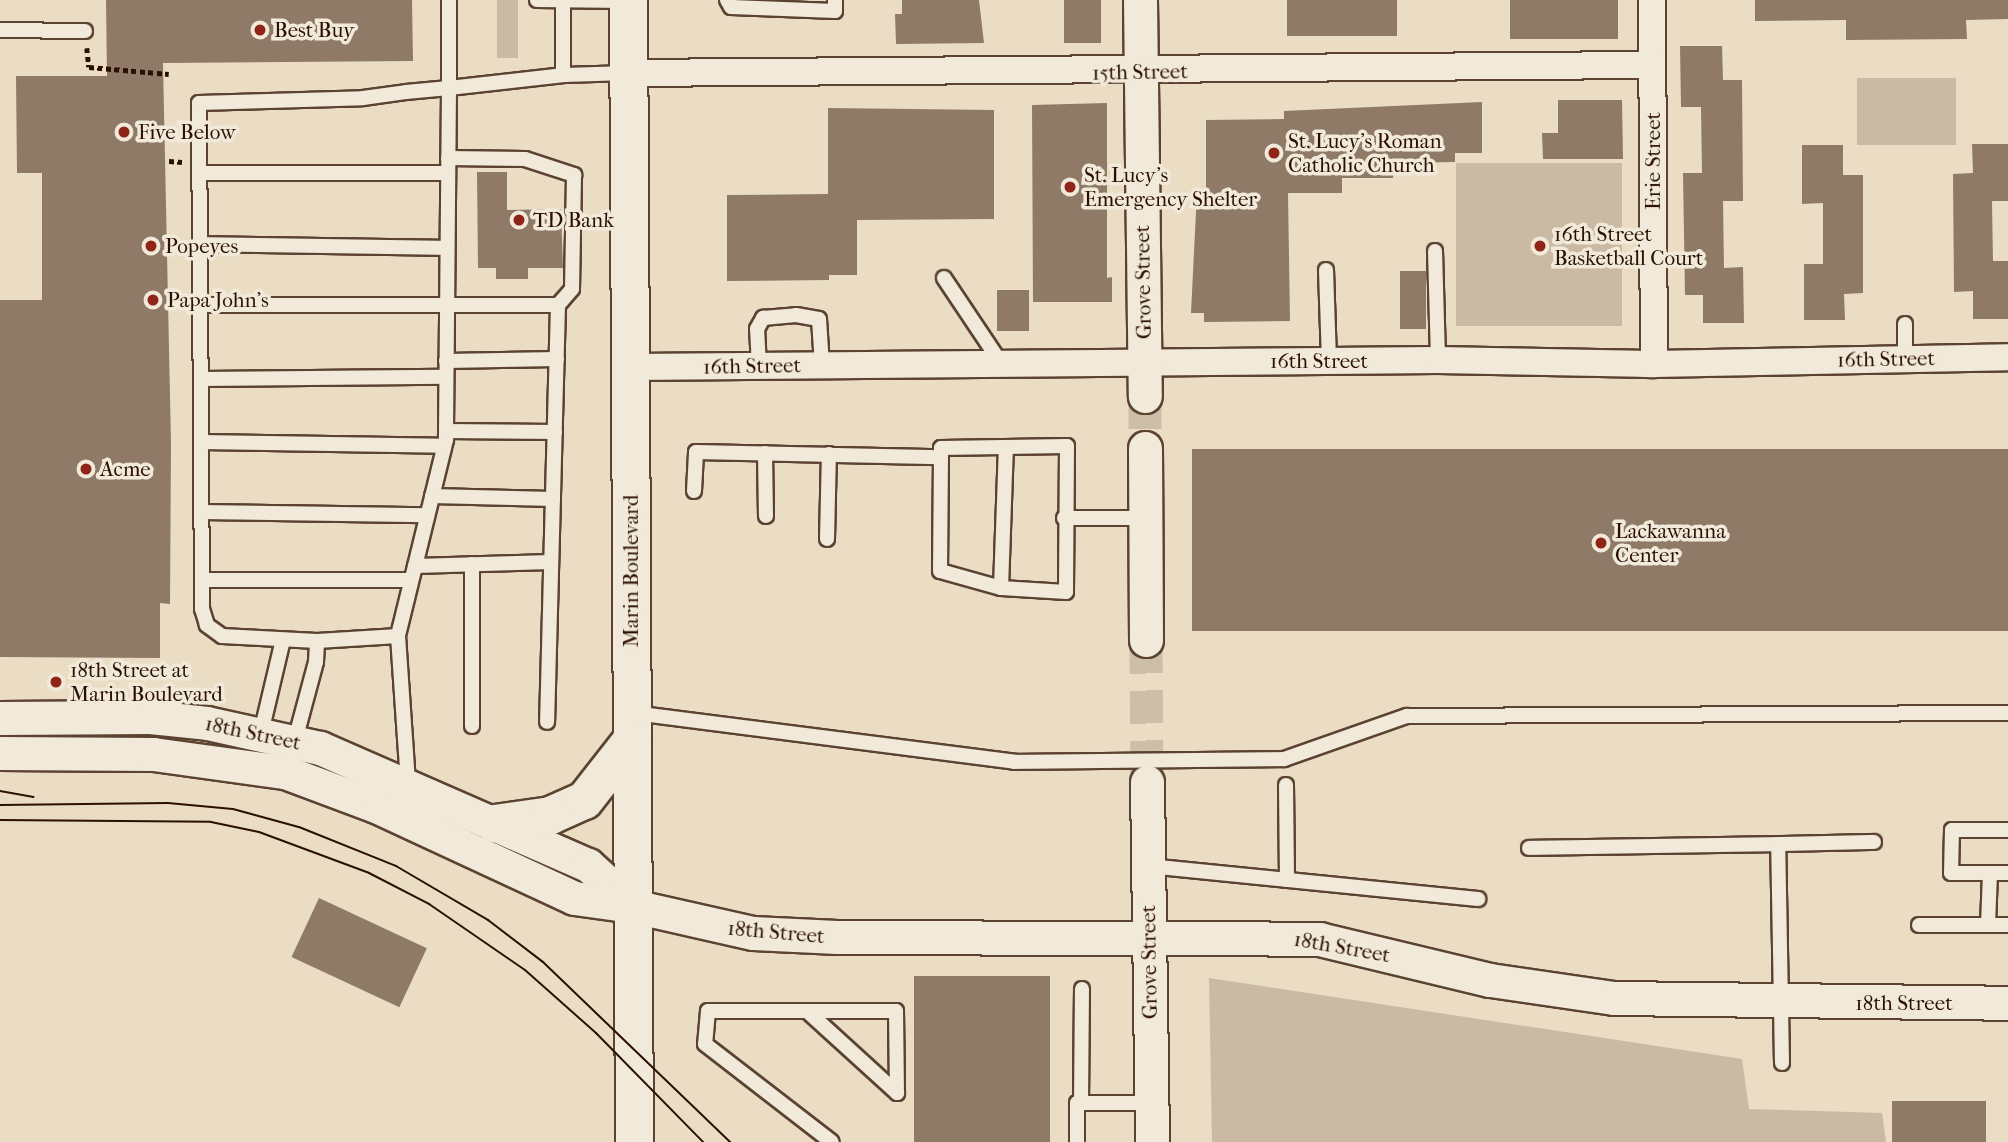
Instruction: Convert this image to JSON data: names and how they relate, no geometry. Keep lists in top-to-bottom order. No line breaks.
{"streets":{"main road":["Marin Boulevard"],"street":["15th Street","Erie Street","Grove Street","16th Street","18th Street"]},"crossings":[["15th Street","Erie Street"],["15th Street","Grove Street"],["15th Street","Marin Boulevard"],["Erie Street","16th Street"],["Grove Street","16th Street"],["Grove Street","18th Street"],["16th Street","Marin Boulevard"],["Marin Boulevard","18th Street"]],"places":["Best Buy","Five Below","St. Lucy's Roman Catholic Church","St. Lucy's Emergency Shelter","TD Bank","Popeyes","16th Street Basketball Court","Papa John's","Acme","Lackawanna Center","18th Street at Marin Boulevard"]}
